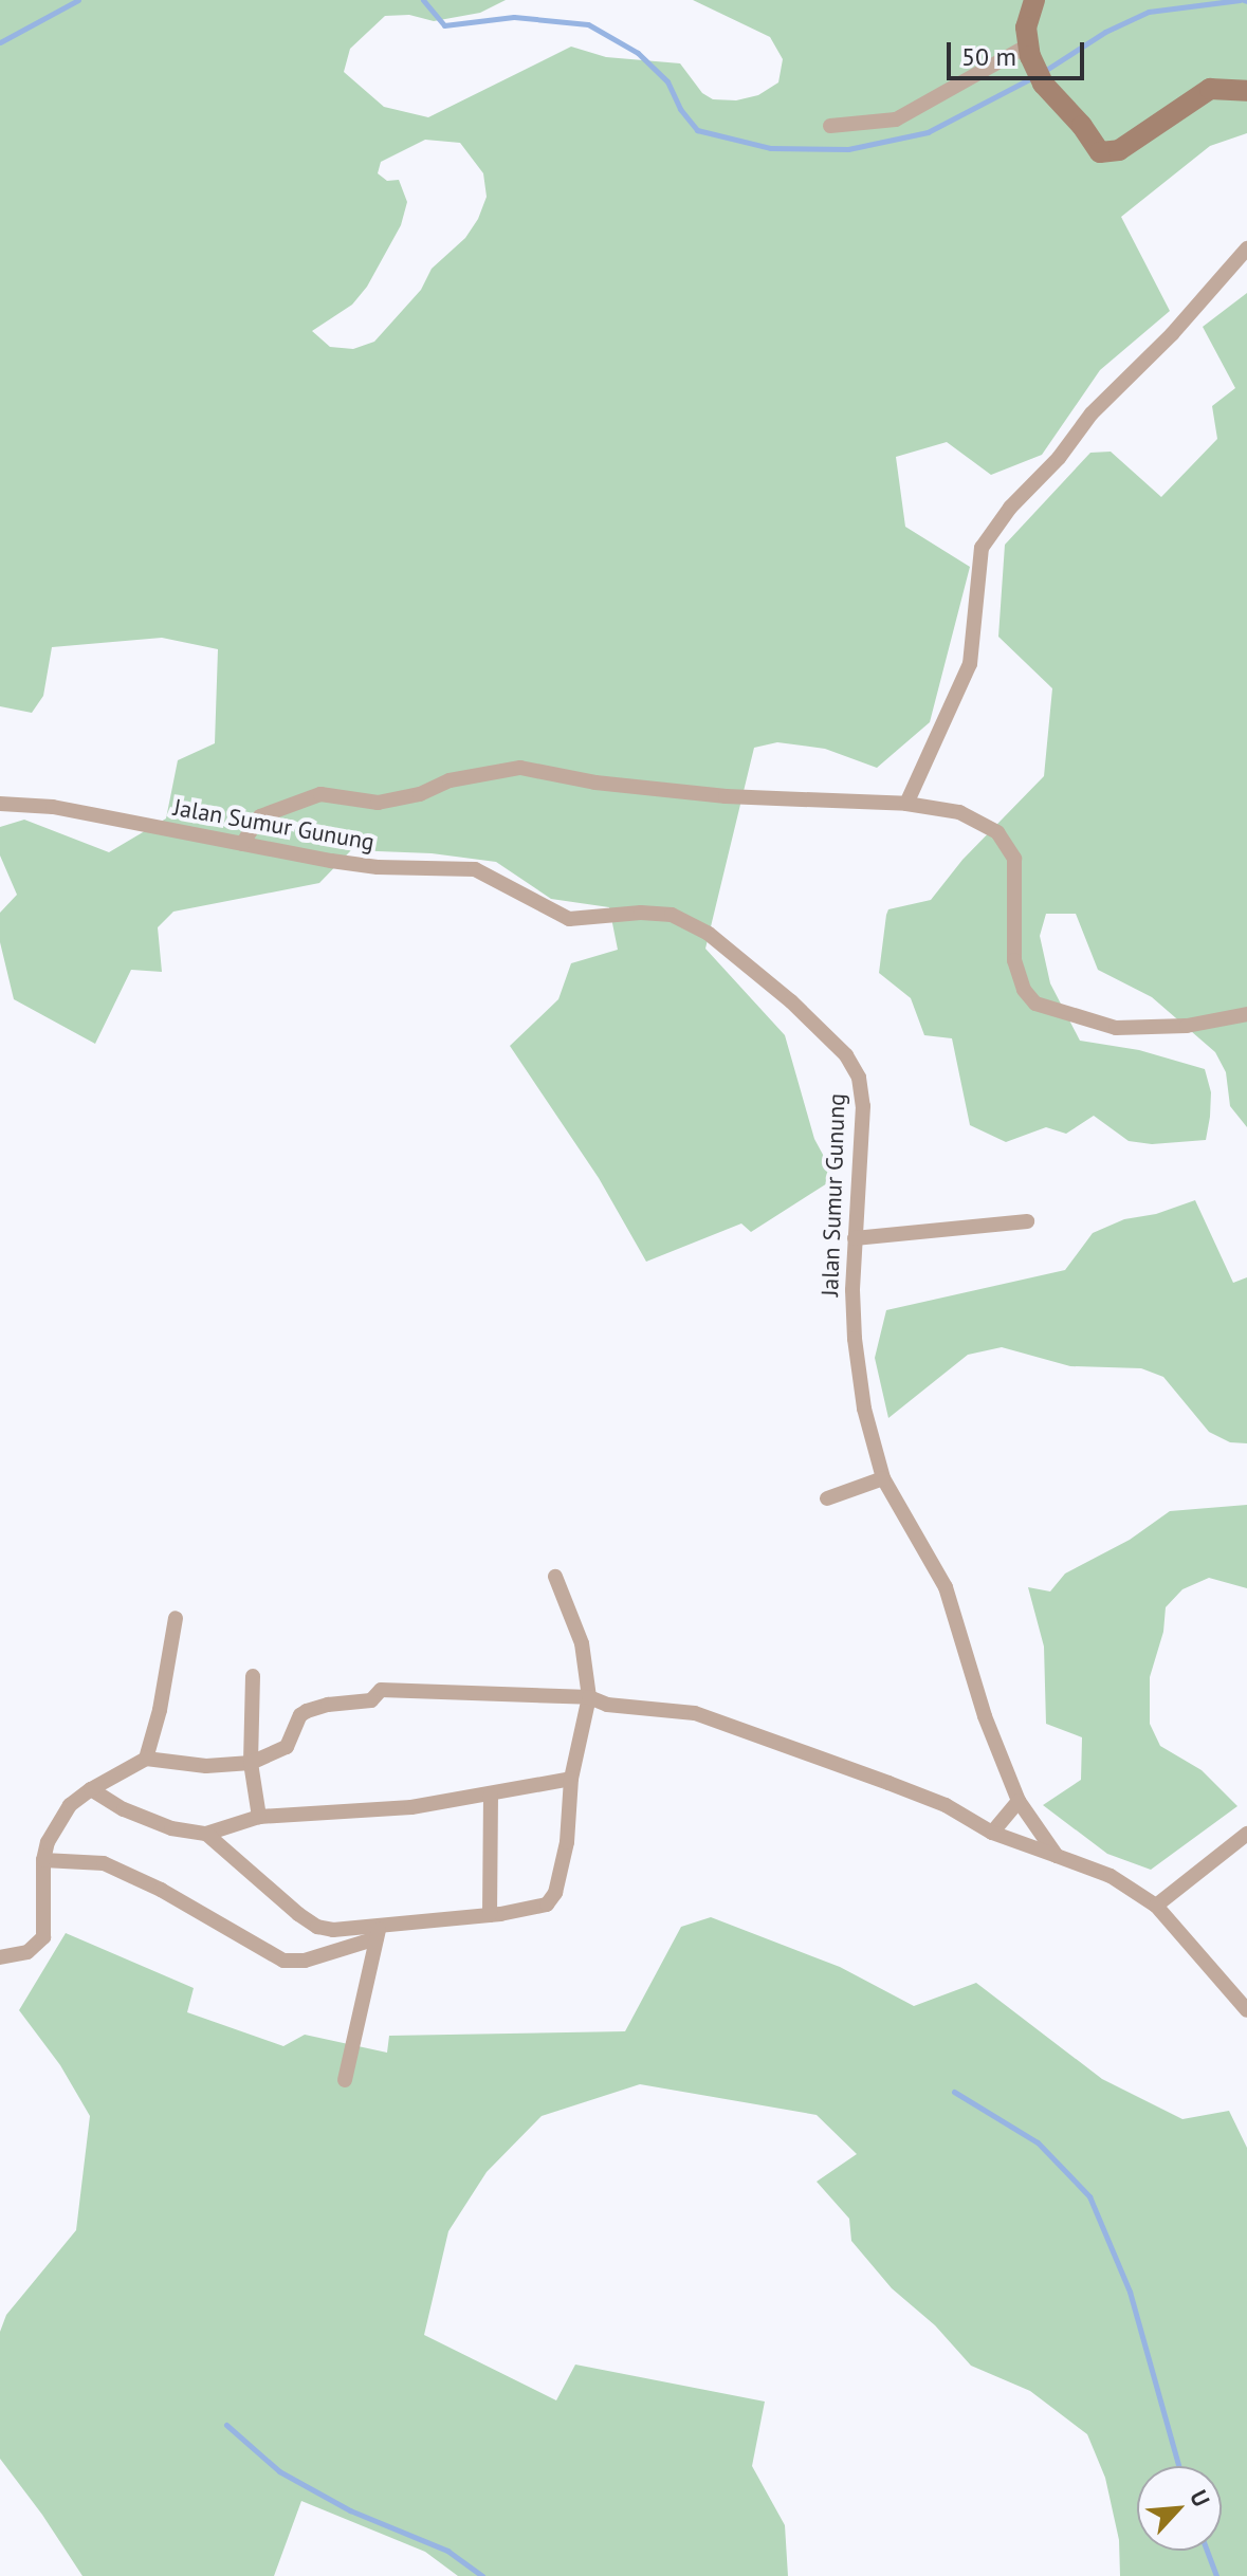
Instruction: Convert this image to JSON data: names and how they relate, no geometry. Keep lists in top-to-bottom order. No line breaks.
{"streets":{"street":["Jalan Sumur Gunung"]},"scale_bar":"50 m","north":"top right"}
